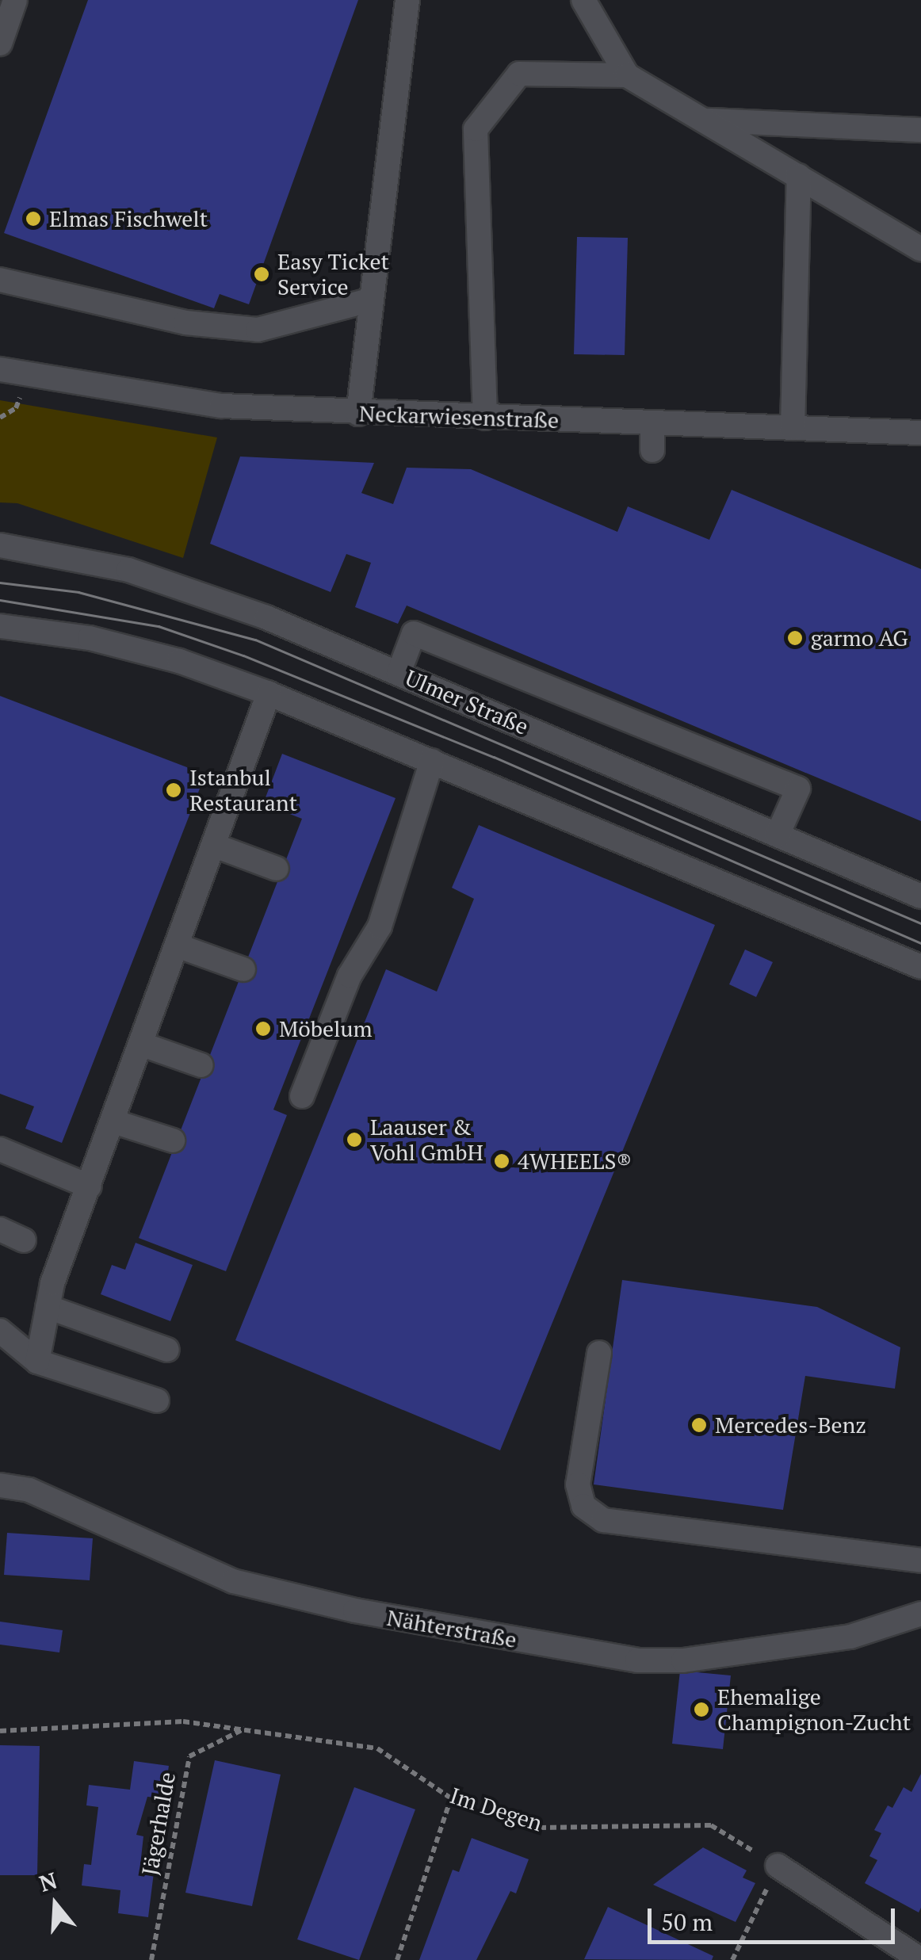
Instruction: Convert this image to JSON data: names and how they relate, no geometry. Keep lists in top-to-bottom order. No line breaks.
{"streets":{"street":["Neckarwiesenstraße","Ulmer Straße","Nähterstraße"],"path":["Im Degen","Jägerhalde"]},"crossings":[["Im Degen","Jägerhalde"]],"places":["Elmas Fischwelt","Easy Ticket Service","garmo AG","Istanbul Restaurant","Möbelum","Laauser & Vohl GmbH","4WHEELS®","Mercedes-Benz","Ehemalige Champignon-Zucht"],"scale_bar":"50 m","north":"top"}
